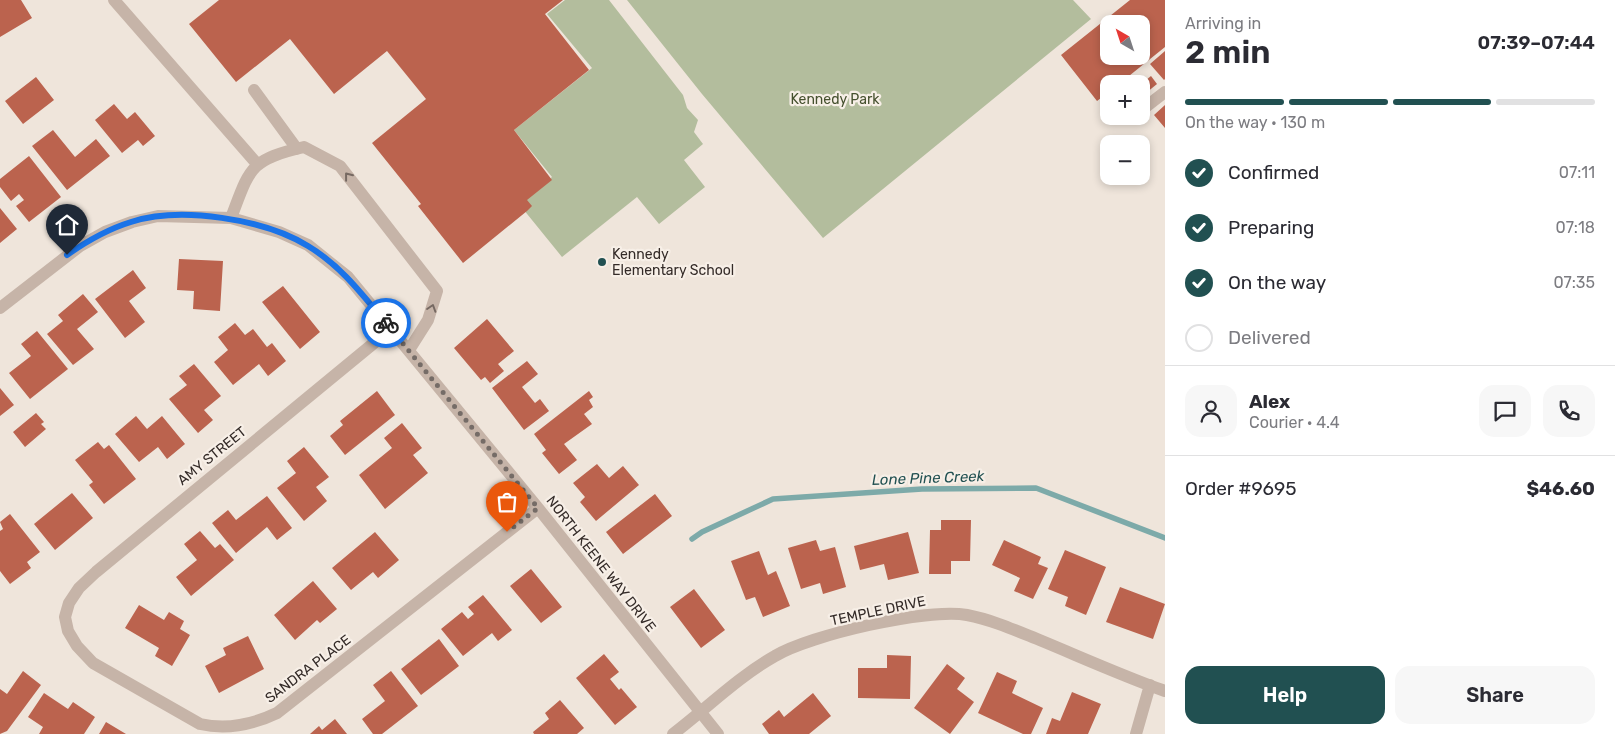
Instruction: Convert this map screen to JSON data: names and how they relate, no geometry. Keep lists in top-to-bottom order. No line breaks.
{"streets":{"street":["AMY STREET","NORTH KEENE WAY DRIVE","TEMPLE DRIVE","SANDRA PLACE"]},"crossings":[["AMY STREET","NORTH KEENE WAY DRIVE"],["AMY STREET","SANDRA PLACE"],["NORTH KEENE WAY DRIVE","TEMPLE DRIVE"],["NORTH KEENE WAY DRIVE","SANDRA PLACE"]],"water":["Lone Pine Creek"],"parks":["Kennedy Park"],"places":["Kennedy Elementary School"],"north":"top left","page":{"heading":["2 min","Arriving in","07:39–07:44"],"panel":["Alex","Courier · 4.4","Order #9695","$46.60"],"map_buttons":["+","−"],"bar":"On the way · 130 m","list":[["Confirmed","07:11"],["Preparing","07:18"],["On the way","07:35"],"Delivered"],"buttons":["Help","Share"]}}
